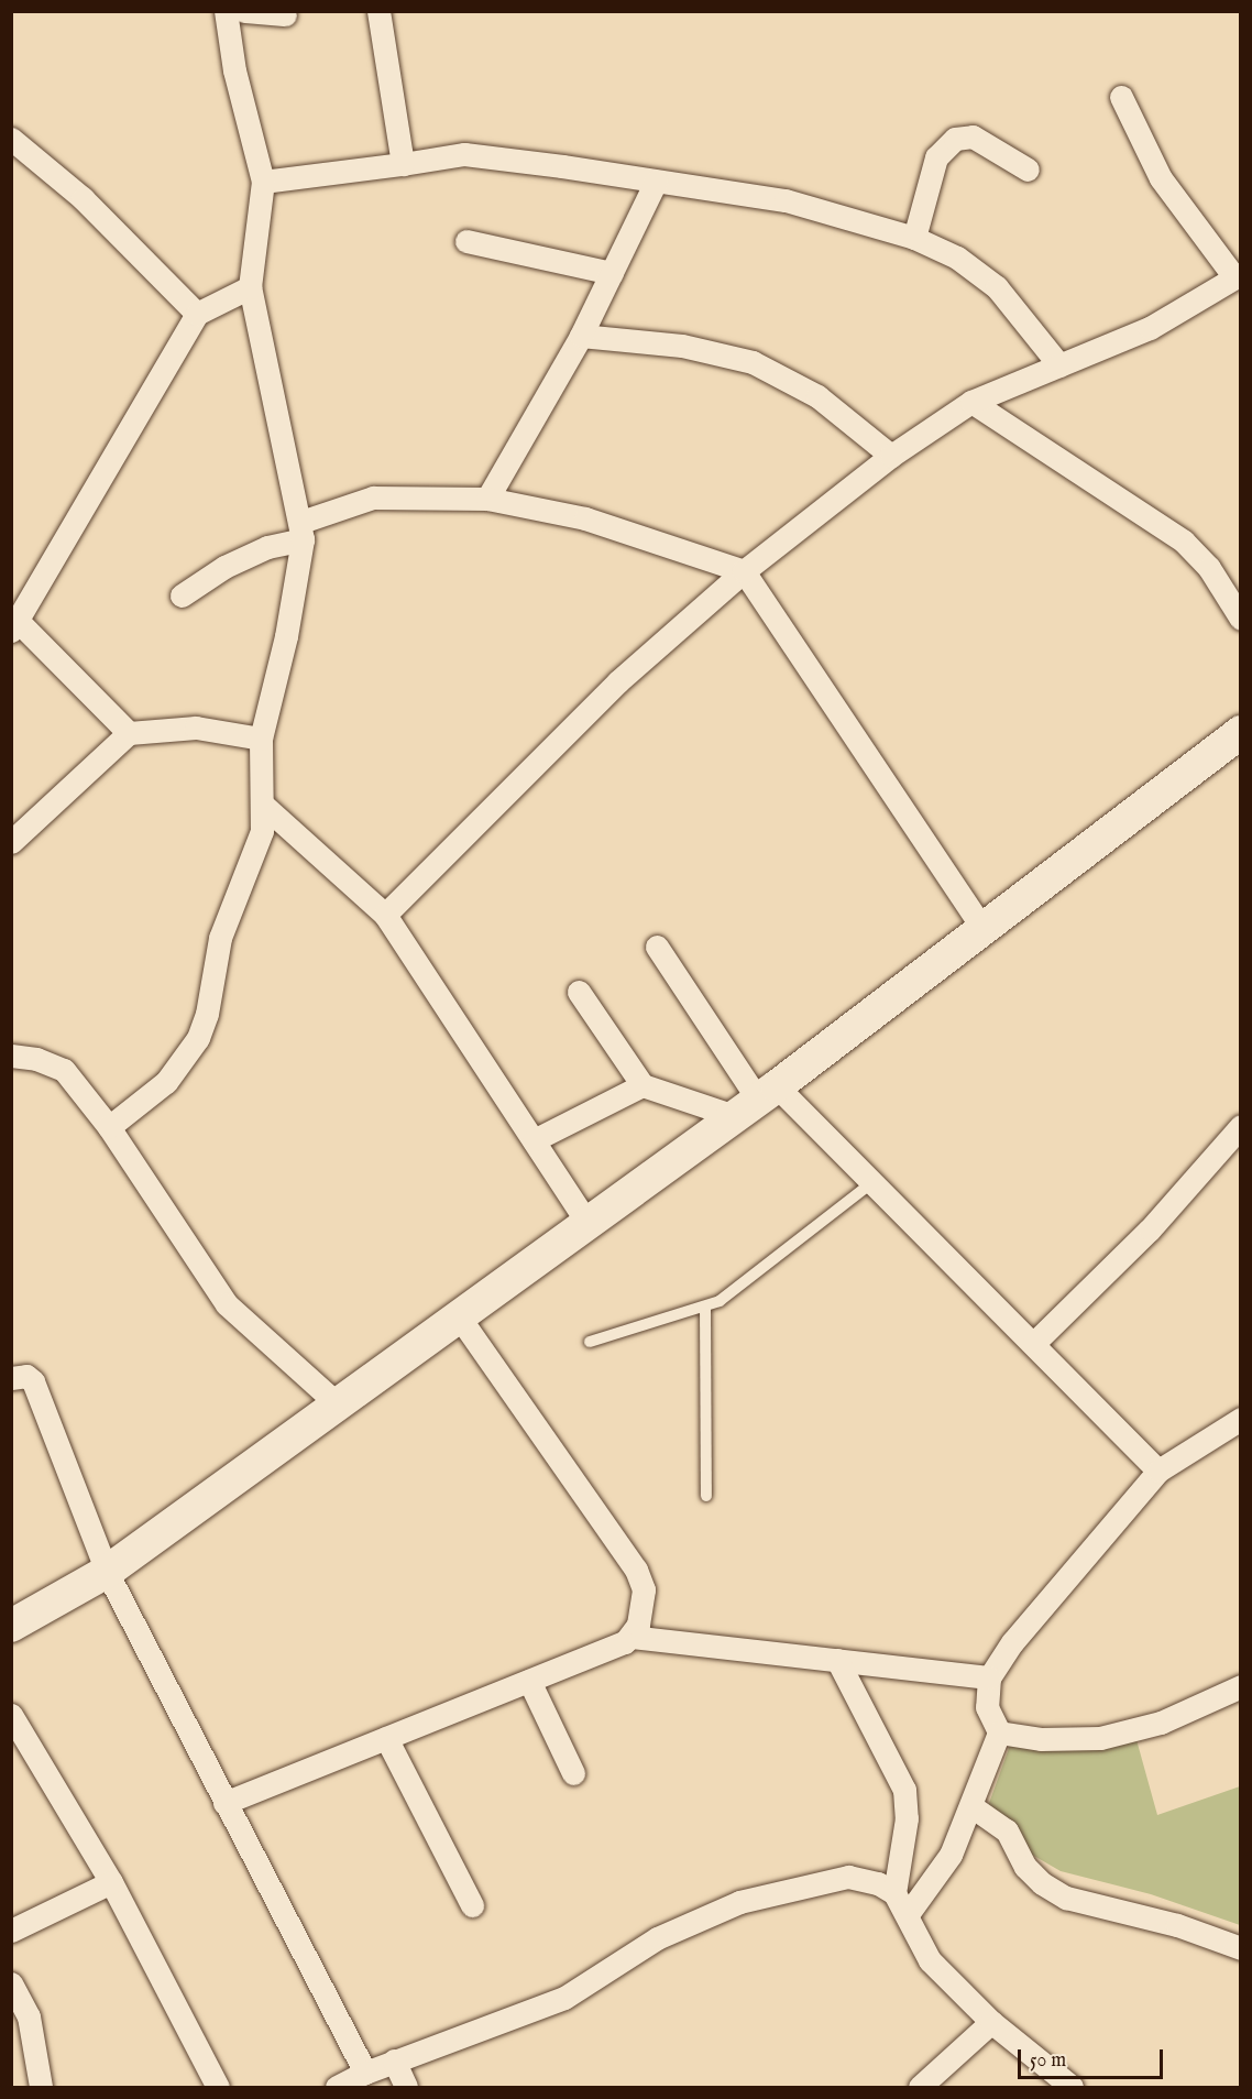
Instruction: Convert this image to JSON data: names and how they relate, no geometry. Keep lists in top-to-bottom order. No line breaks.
{"scale_bar":"50 m"}
